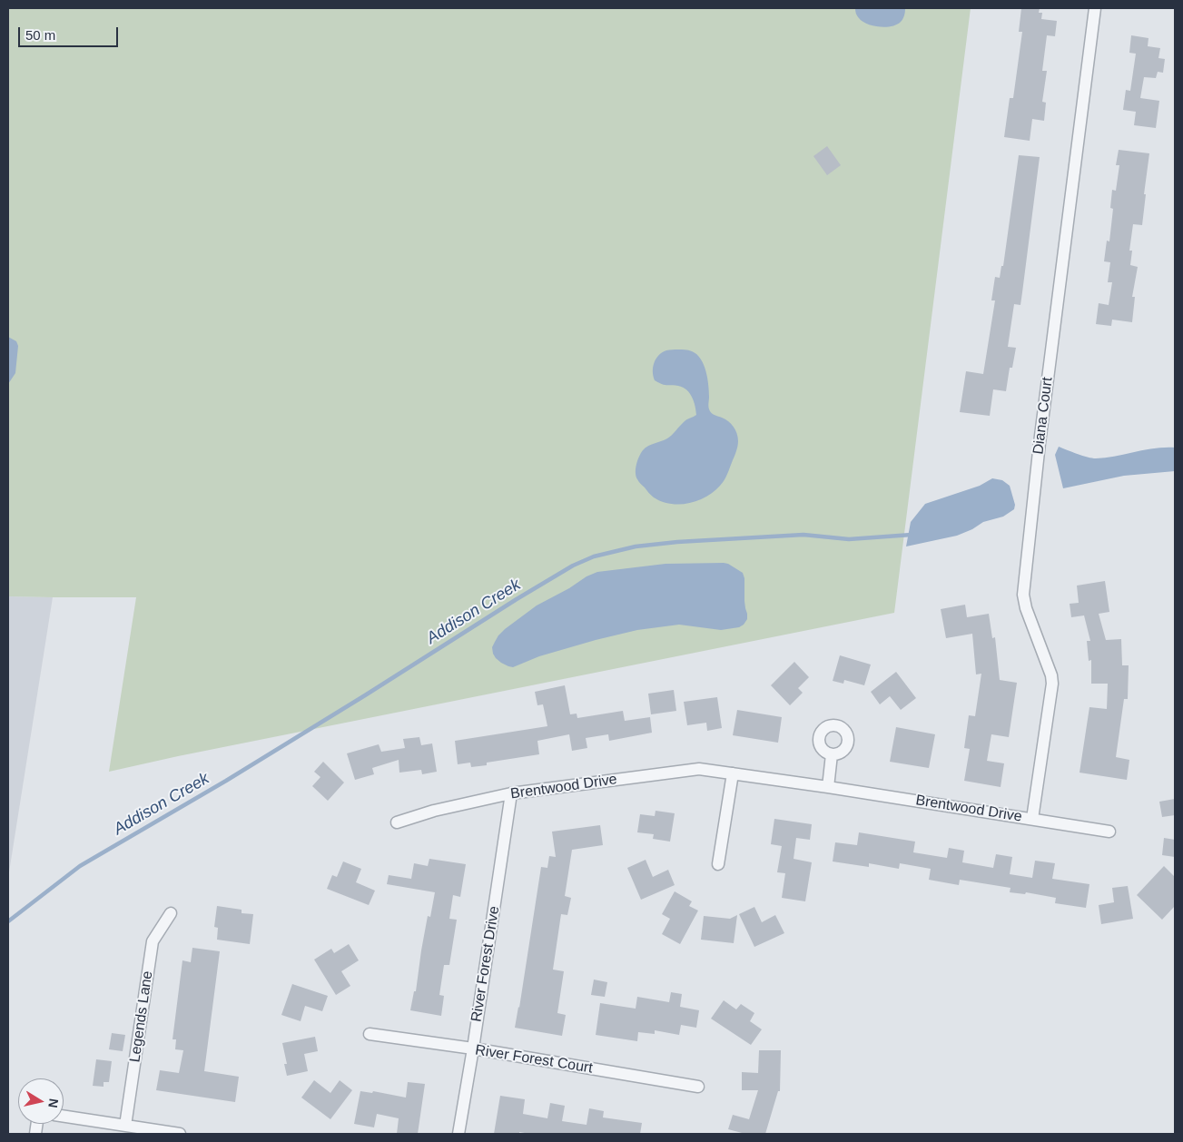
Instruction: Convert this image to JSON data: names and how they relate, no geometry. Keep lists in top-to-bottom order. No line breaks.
{"streets":{"street":["Diana Court","Brentwood Drive","River Forest Drive","Legends Lane","River Forest Court"]},"crossings":[["Diana Court","Brentwood Drive"],["Brentwood Drive","River Forest Drive"],["River Forest Drive","River Forest Court"]],"water":["Addison Creek"],"scale_bar":"50 m","north":"right"}
